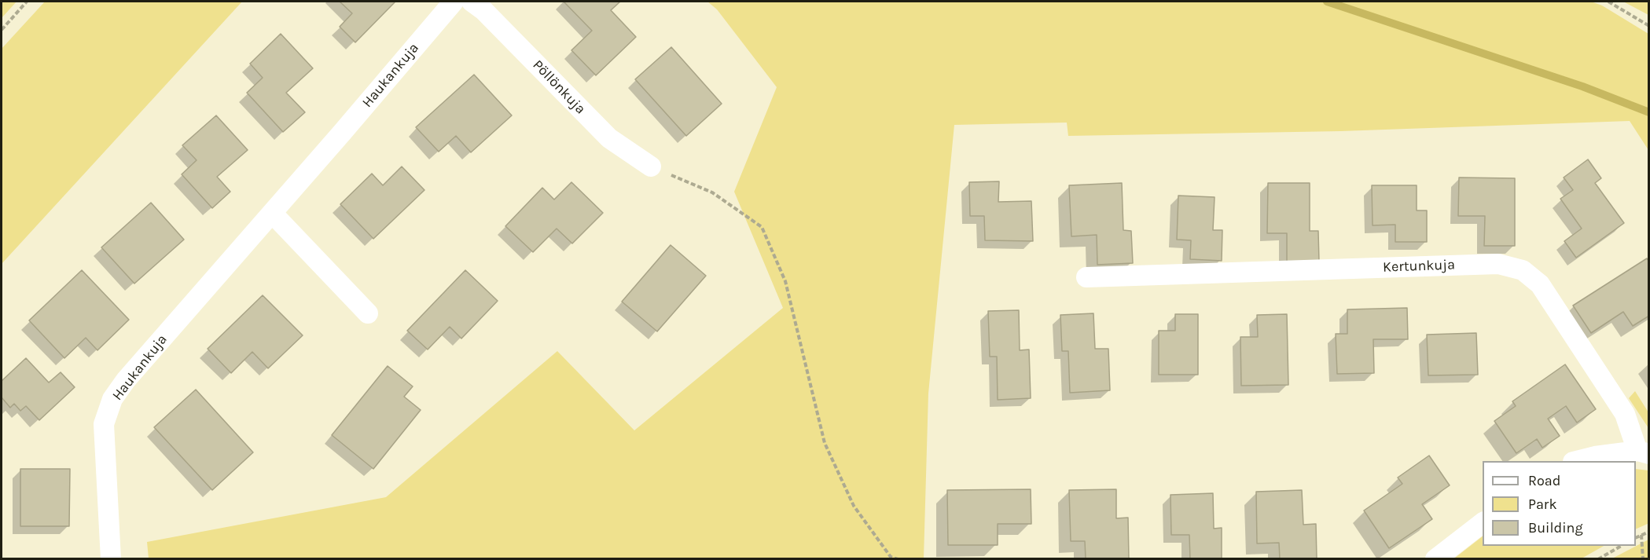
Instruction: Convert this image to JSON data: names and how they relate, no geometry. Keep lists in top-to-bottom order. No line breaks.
{"streets":{"street":["Haukankuja","Pöllönkuja","Kertunkuja"]},"legend":["Road","Park","Building"]}
